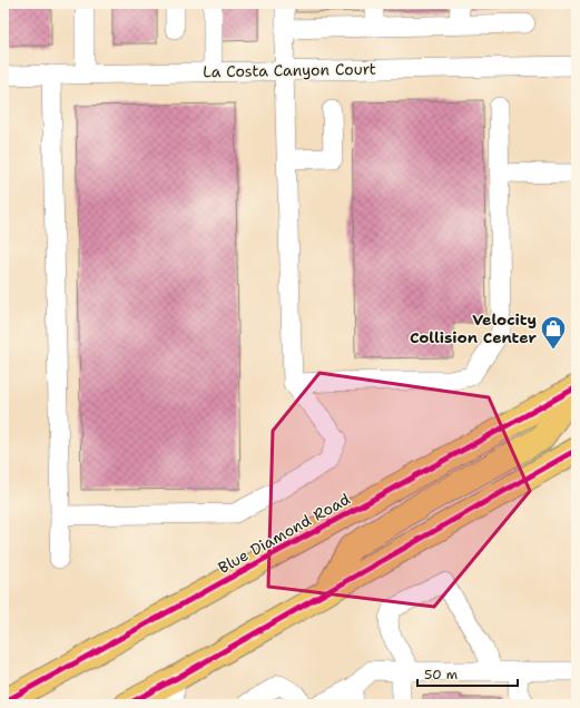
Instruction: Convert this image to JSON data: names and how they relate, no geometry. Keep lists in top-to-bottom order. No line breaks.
{"streets":{"highway":["Blue Diamond Road"],"street":["La Costa Canyon Court"]},"places":{"shop":["Velocity Collision Center"]},"scale_bar":"50 m"}
